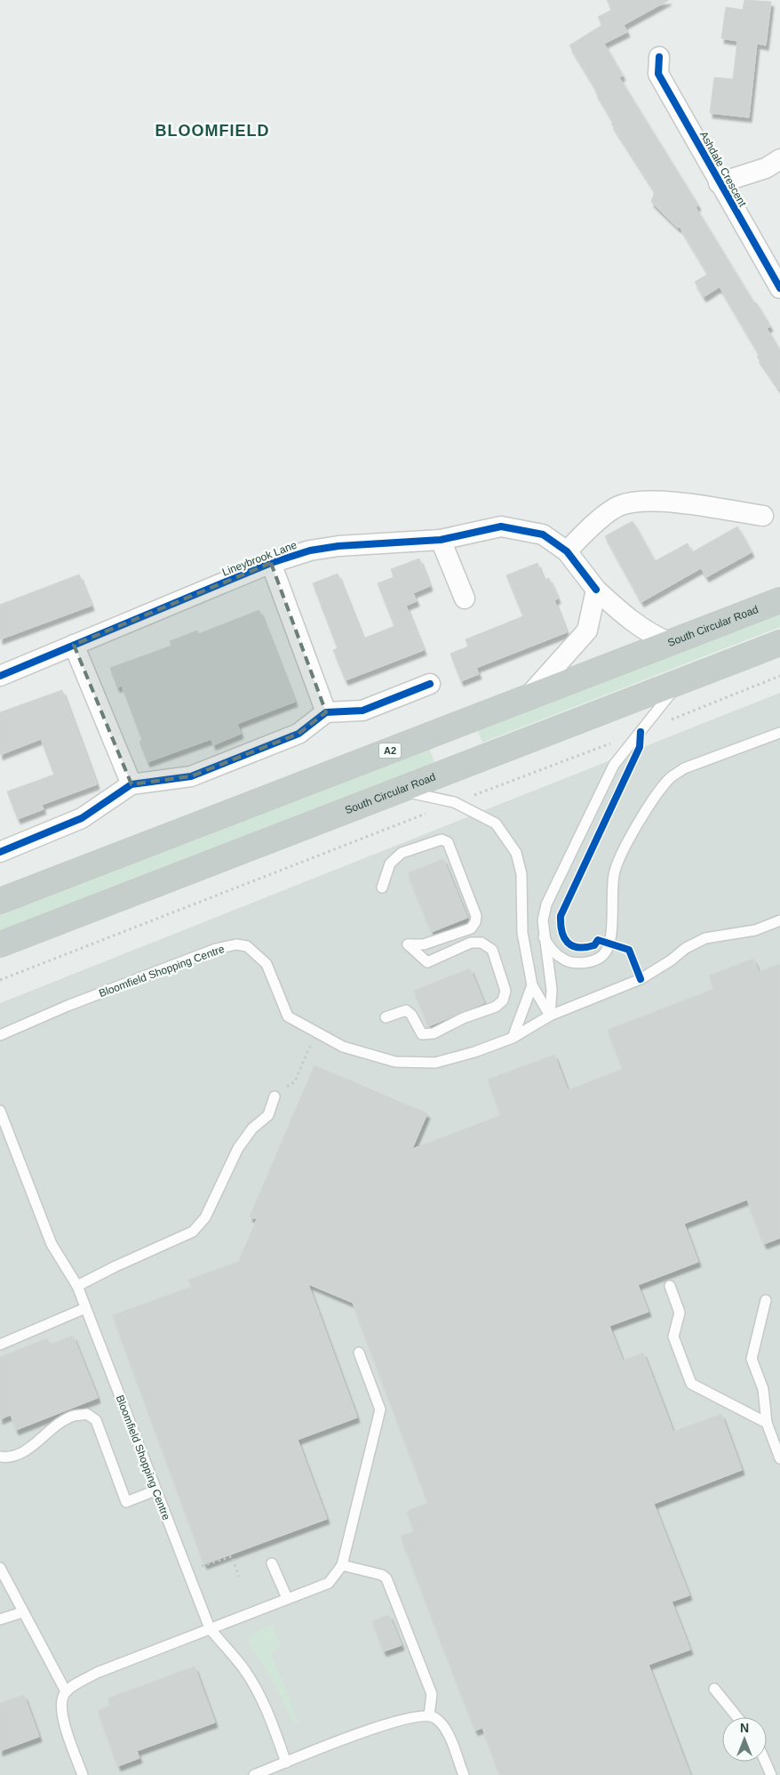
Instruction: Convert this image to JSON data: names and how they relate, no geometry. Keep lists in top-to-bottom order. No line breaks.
{"streets":{"highway":["South Circular Road","A2"],"street":["Ashdale Crescent","Lineybrook Lane"],"lane":["Bloomfield Shopping Centre"]},"crossings":[["Lineybrook Lane","South Circular Road"]],"districts":["BLOOMFIELD"],"north":"top"}
